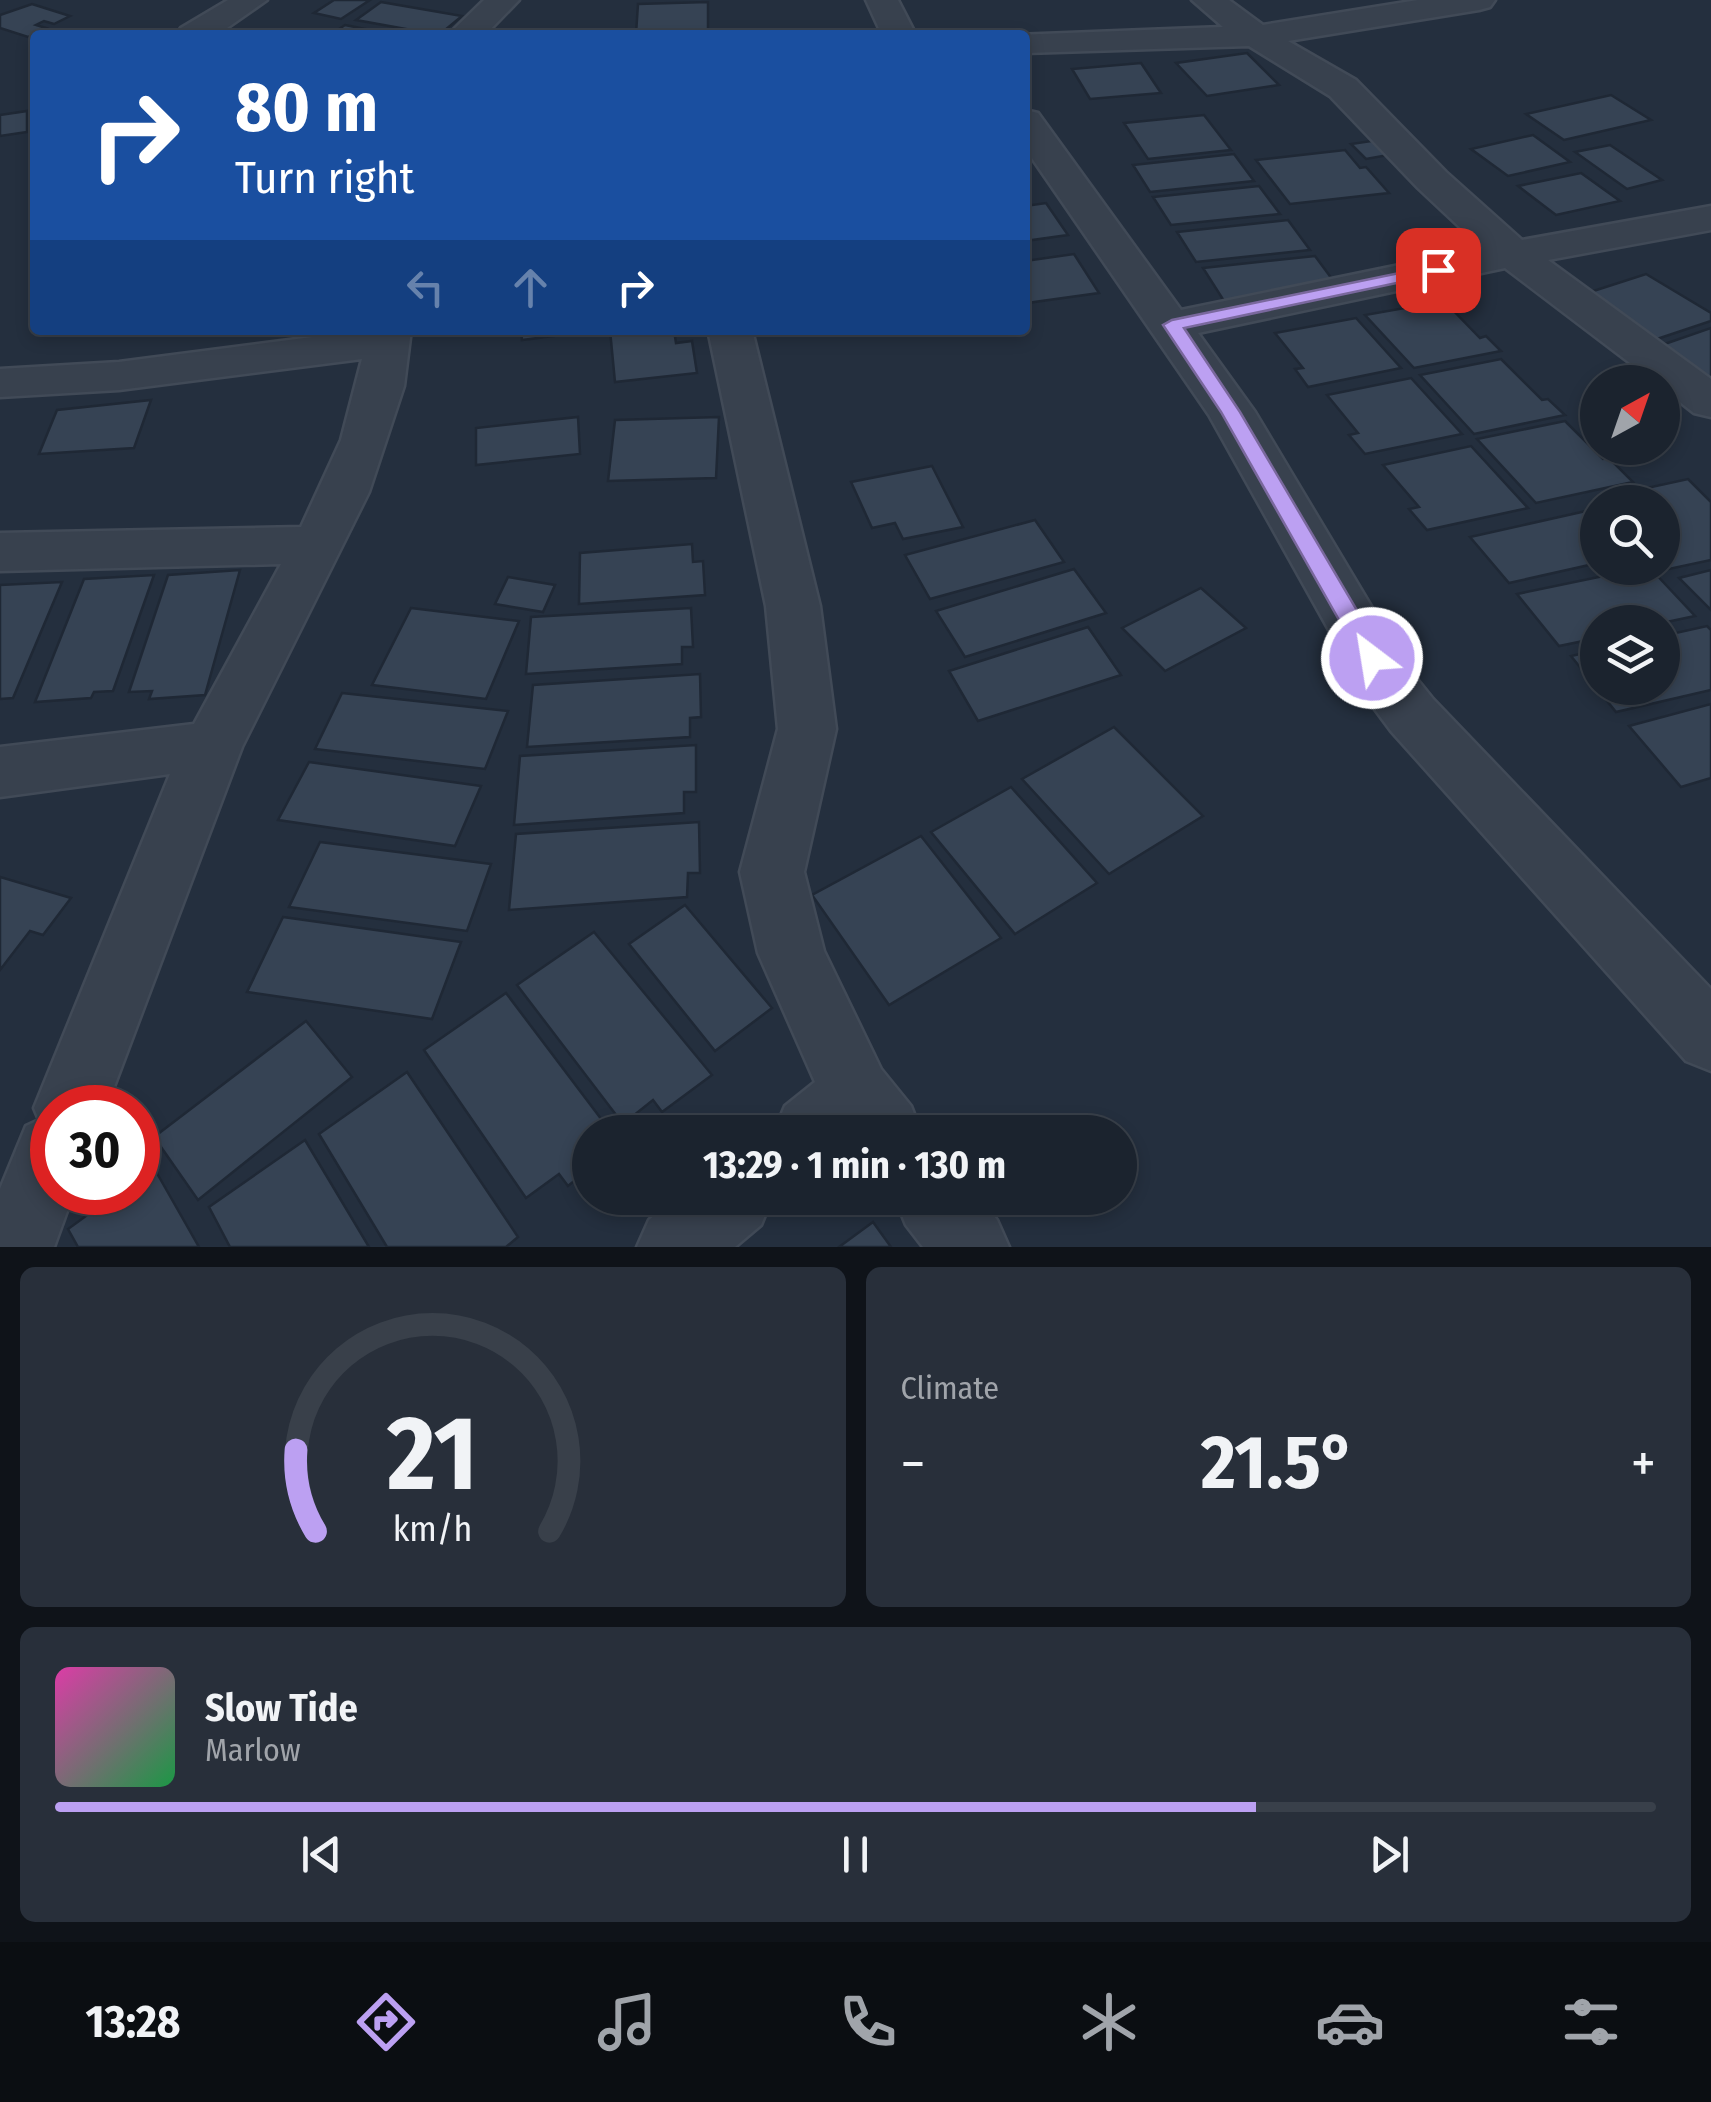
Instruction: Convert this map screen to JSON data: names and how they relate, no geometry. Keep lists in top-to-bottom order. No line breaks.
{"north":"top right","page":{"turn":["80 m","Turn right"],"limit":"30","trip":"13:29 · 1 min · 130 m","tile":"Climate","heat":["−","21.5°","+"],"song":["Slow Tide","Marlow"],"tabs":"13:28","gauge":["21","km/h"]}}
